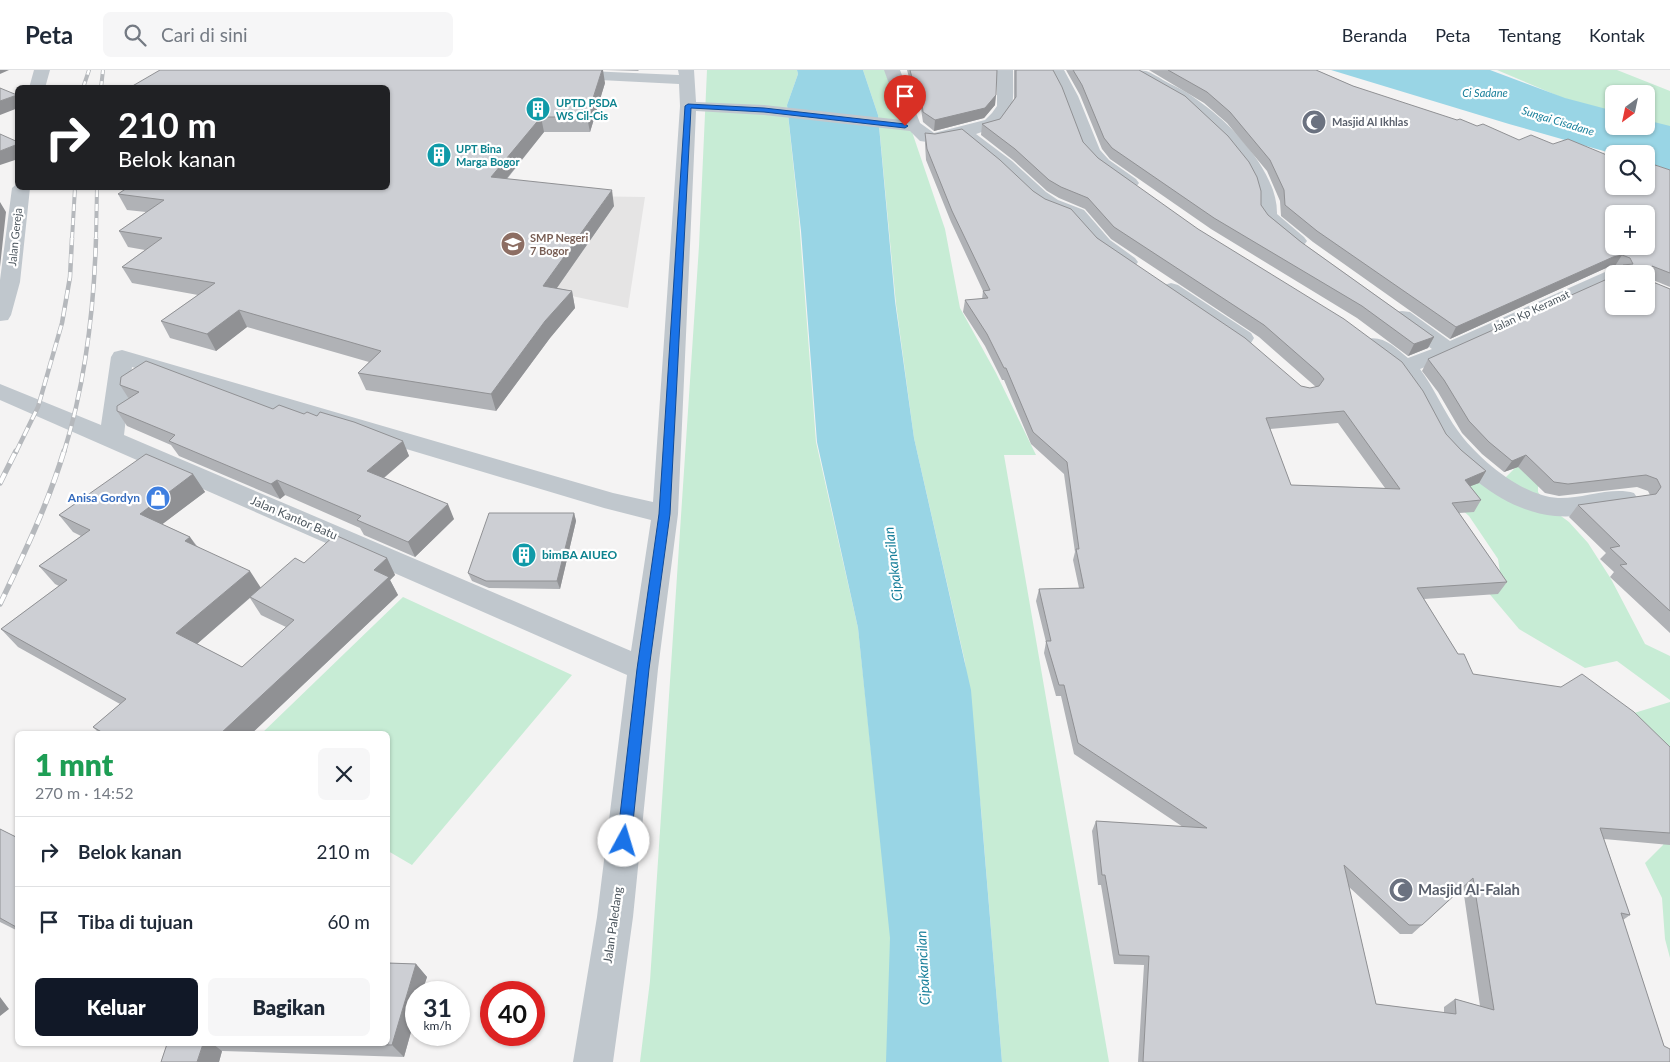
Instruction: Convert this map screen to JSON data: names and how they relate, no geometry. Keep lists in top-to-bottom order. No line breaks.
{"streets":{"street":["Jalan Gereja","Jalan Kp Keramat","Jalan Kantor Batu","Jalan Paledang"]},"crossings":[["Jalan Kantor Batu","Jalan Paledang"]],"water":["Ci Sadane","Sungai Cisadane","Cipakancilan"],"places":{"building":["UPTD PSDA WS Cil-Cis","UPT Bina Marga Bogor","bimBA AIUEO"],"mosque":["Masjid Al Ikhlas","Masjid Al-Falah"],"school or university":["SMP Negeri 7 Bogor"],"shop":["Anisa Gordyn"]},"north":"bottom left","page":{"header":"Peta","search":"Cari di sini","nav":["Beranda","Peta","Tentang","Kontak"],"map_buttons":["+","−"],"turn":["210 m","Belok kanan"],"heading":["1 mnt","270 m · 14:52"],"list":[{"name":"Belok kanan","value":"210 m"},{"name":"Tiba di tujuan","value":"60 m"}],"buttons":["Keluar","Bagikan"],"speed":"31 km/h","limit":"40"}}
